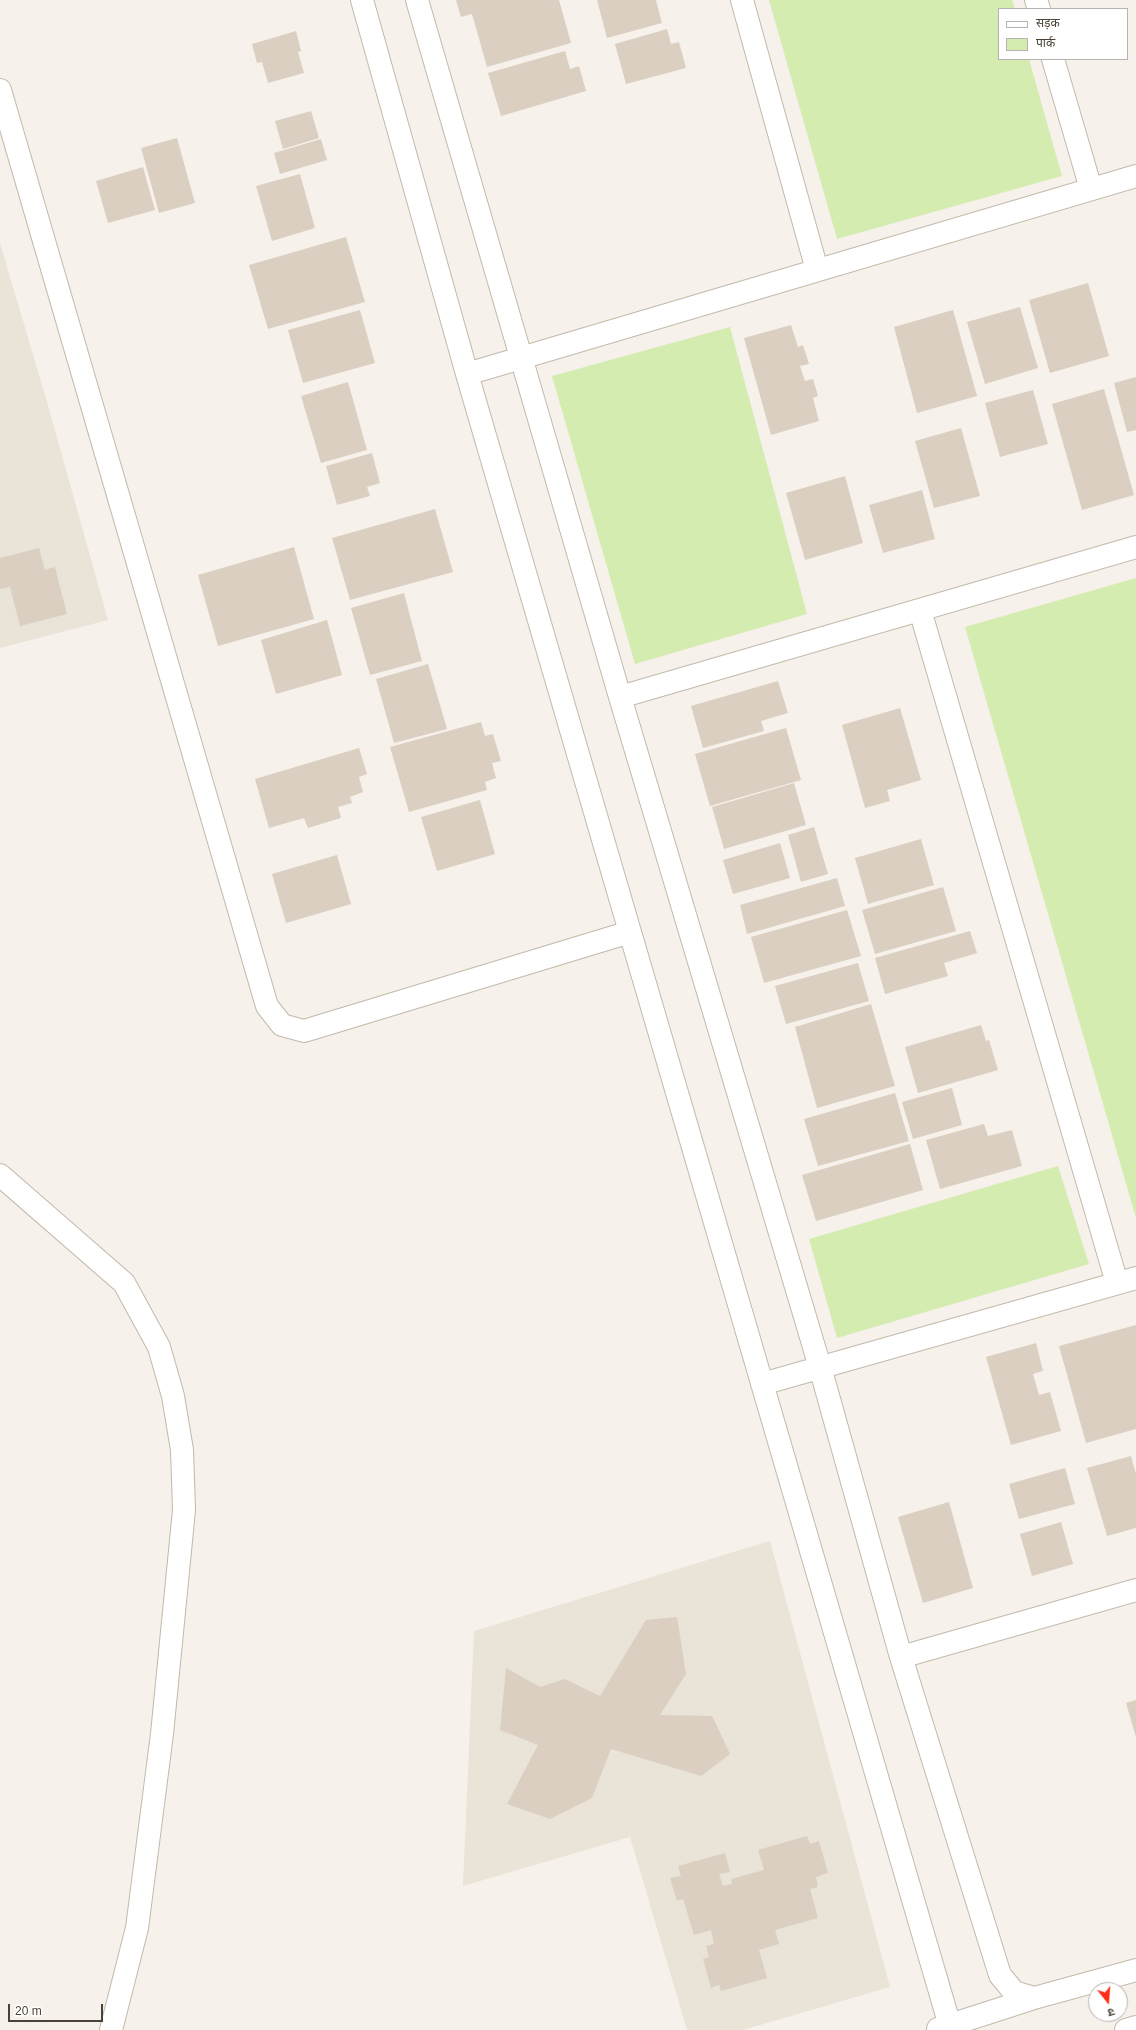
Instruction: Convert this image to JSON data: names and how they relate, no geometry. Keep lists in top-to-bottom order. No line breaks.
{"legend":["सड़क","पार्क"],"scale_bar":"20 m","north":"bottom"}
